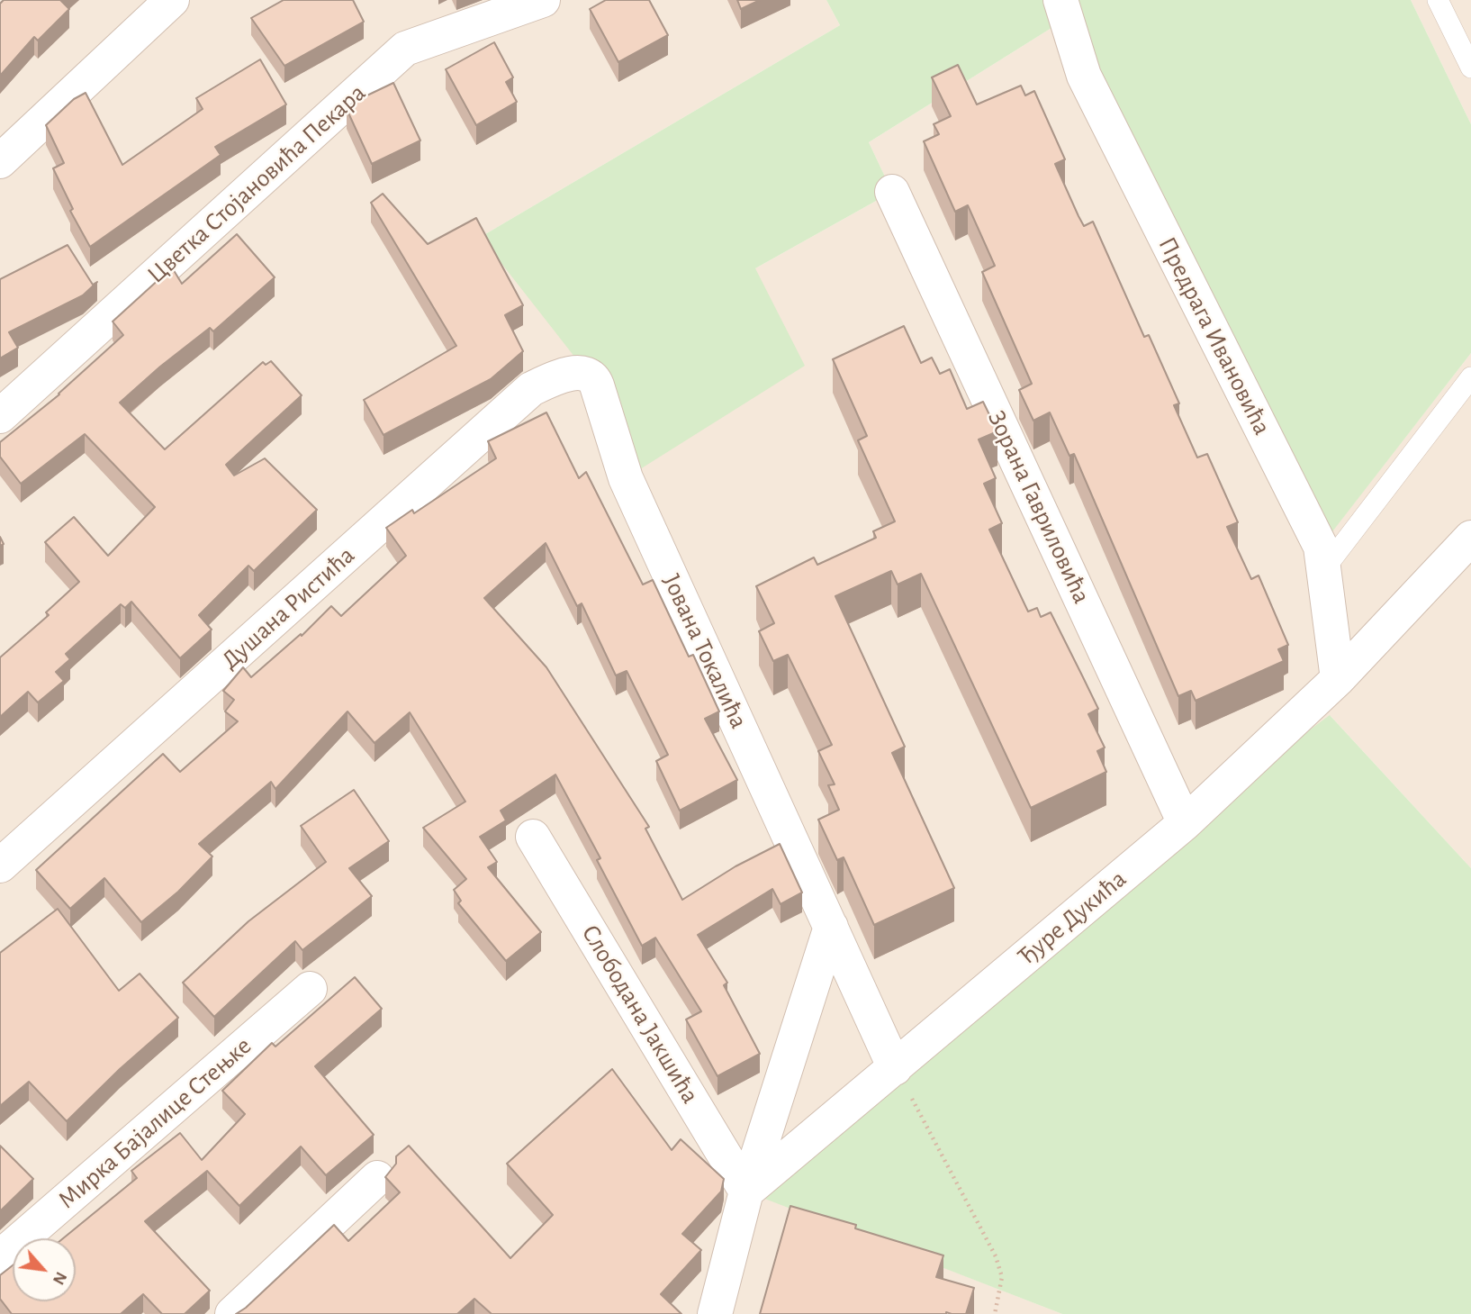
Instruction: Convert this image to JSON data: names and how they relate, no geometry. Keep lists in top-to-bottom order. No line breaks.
{"streets":{"street":["Цветка Стојановића Пекара","Предрага Ивановића","Зорана Гавриловића","Душана Ристића","Јована Токалића","Ђуре Дукића","Слободана Јакшића","Мирка Бајалице Стењке"]},"crossings":[["Предрага Ивановића","Ђуре Дукића"],["Зорана Гавриловића","Ђуре Дукића"],["Душана Ристића","Јована Токалића"],["Јована Токалића","Ђуре Дукића"],["Ђуре Дукића","Слободана Јакшића"]],"north":"bottom right"}
